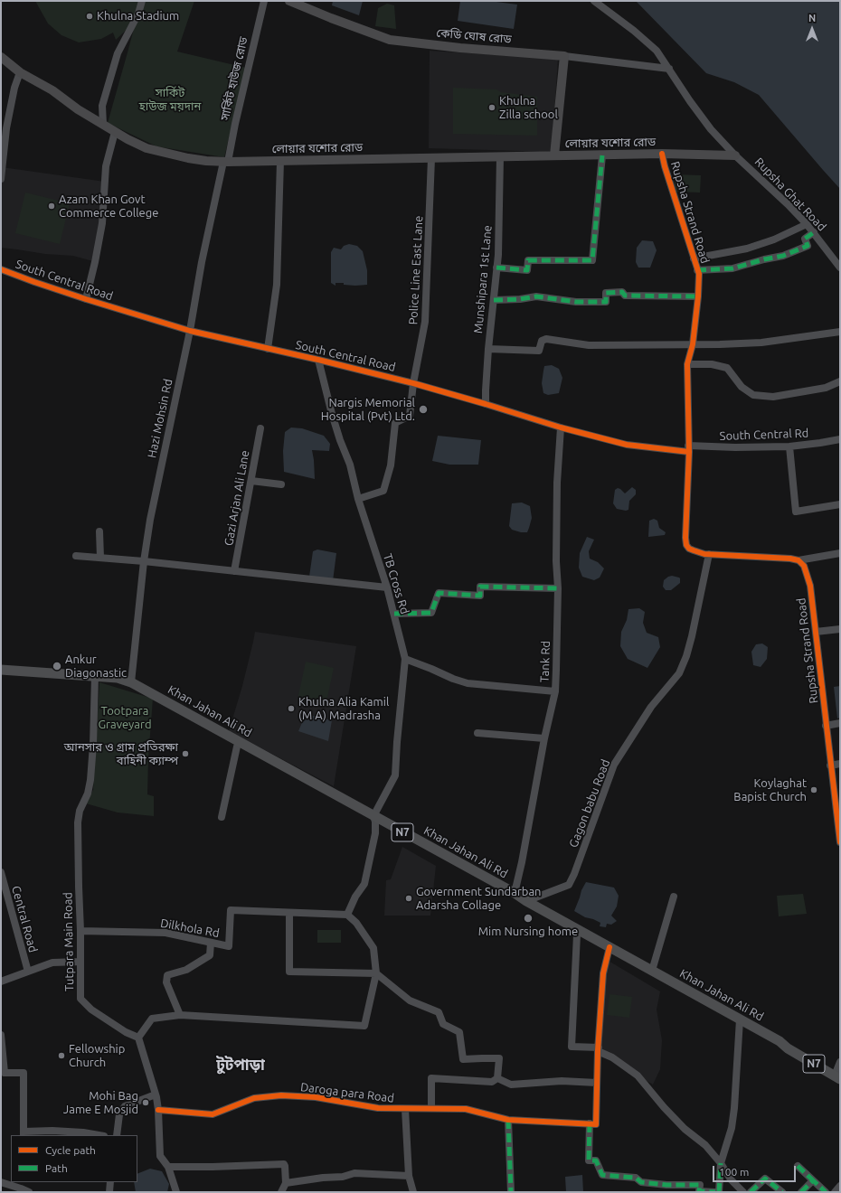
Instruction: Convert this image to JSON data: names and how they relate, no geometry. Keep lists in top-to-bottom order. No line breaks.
{"streets":{"highway":["Khan Jahan Ali Rd","N7"],"main road":["কেডি ঘোষ রোড","লোয়ার যশোর রোড"],"street":["সার্কিট হাউজ রোড","Rupsha Ghat Road","Rupsha Strand Road","Police Line East Lane","Munshipara 1st Lane","South Central Road","Hazi Mohsin Rd","South Central Rd","Gazi Arjan Ali Lane","TB Cross Rd","Tank Rd","Gagon babu Road","Central Road","Dilkhola Rd","Tutpara Main Road","Daroga para Road"]},"crossings":[["সার্কিট হাউজ রোড","লোয়ার যশোর রোড"],["সার্কিট হাউজ রোড","Hazi Mohsin Rd"],["লোয়ার যশোর রোড","Rupsha Ghat Road"],["লোয়ার যশোর রোড","Rupsha Strand Road"],["লোয়ার যশোর রোড","Police Line East Lane"],["লোয়ার যশোর রোড","Munshipara 1st Lane"],["লোয়ার যশোর রোড","Hazi Mohsin Rd"],["Rupsha Strand Road","South Central Road"],["Rupsha Strand Road","South Central Rd"],["Rupsha Strand Road","Gagon babu Road"],["Police Line East Lane","South Central Road"],["Police Line East Lane","TB Cross Rd"],["Munshipara 1st Lane","South Central Road"],["South Central Road","Hazi Mohsin Rd"],["South Central Road","South Central Rd"],["South Central Road","TB Cross Rd"],["South Central Road","Tank Rd"],["Hazi Mohsin Rd","Khan Jahan Ali Rd"],["TB Cross Rd","Khan Jahan Ali Rd"],["Tank Rd","Khan Jahan Ali Rd"],["Khan Jahan Ali Rd","Gagon babu Road"],["Khan Jahan Ali Rd","Tutpara Main Road"],["Dilkhola Rd","Tutpara Main Road"]],"districts":["টুটপাড়া"],"parks":["সার্কিট হাউজ ময়দান","Tootpara Graveyard"],"places":["Khulna Stadium","Khulna Zilla school","Azam Khan Govt Commerce College","Nargis Memorial Hospital (Pvt) Ltd.","Ankur Diagonastic","Khulna Alia Kamil (M A) Madrasha","আনসার ও গ্রাম প্রতিরক্ষা বাহিনী ক্যাম্প","Koylaghat Bapist Church","Government Sundarban Adarsha Collage","Mim Nursing home","Fellowship Church","Mohi Bag Jame E Mosjid"],"legend":["Cycle path","Path"],"scale_bar":"100 m","north":"top"}
